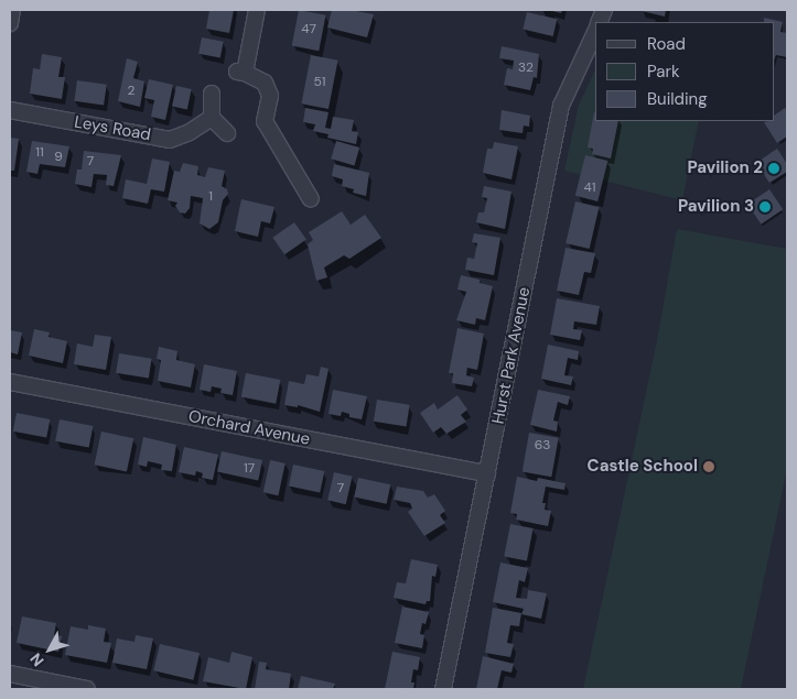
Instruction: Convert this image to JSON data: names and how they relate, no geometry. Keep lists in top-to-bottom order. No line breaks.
{"streets":{"street":["Leys Road","Hurst Park Avenue","Orchard Avenue"]},"crossings":[["Hurst Park Avenue","Orchard Avenue"]],"places":["Pavilion 2","Pavilion 3","Castle School"],"house_numbers":["47","32","51","2","11","9","7","41","1","63","17","7"],"legend":["Road","Park","Building"],"north":"bottom left"}
